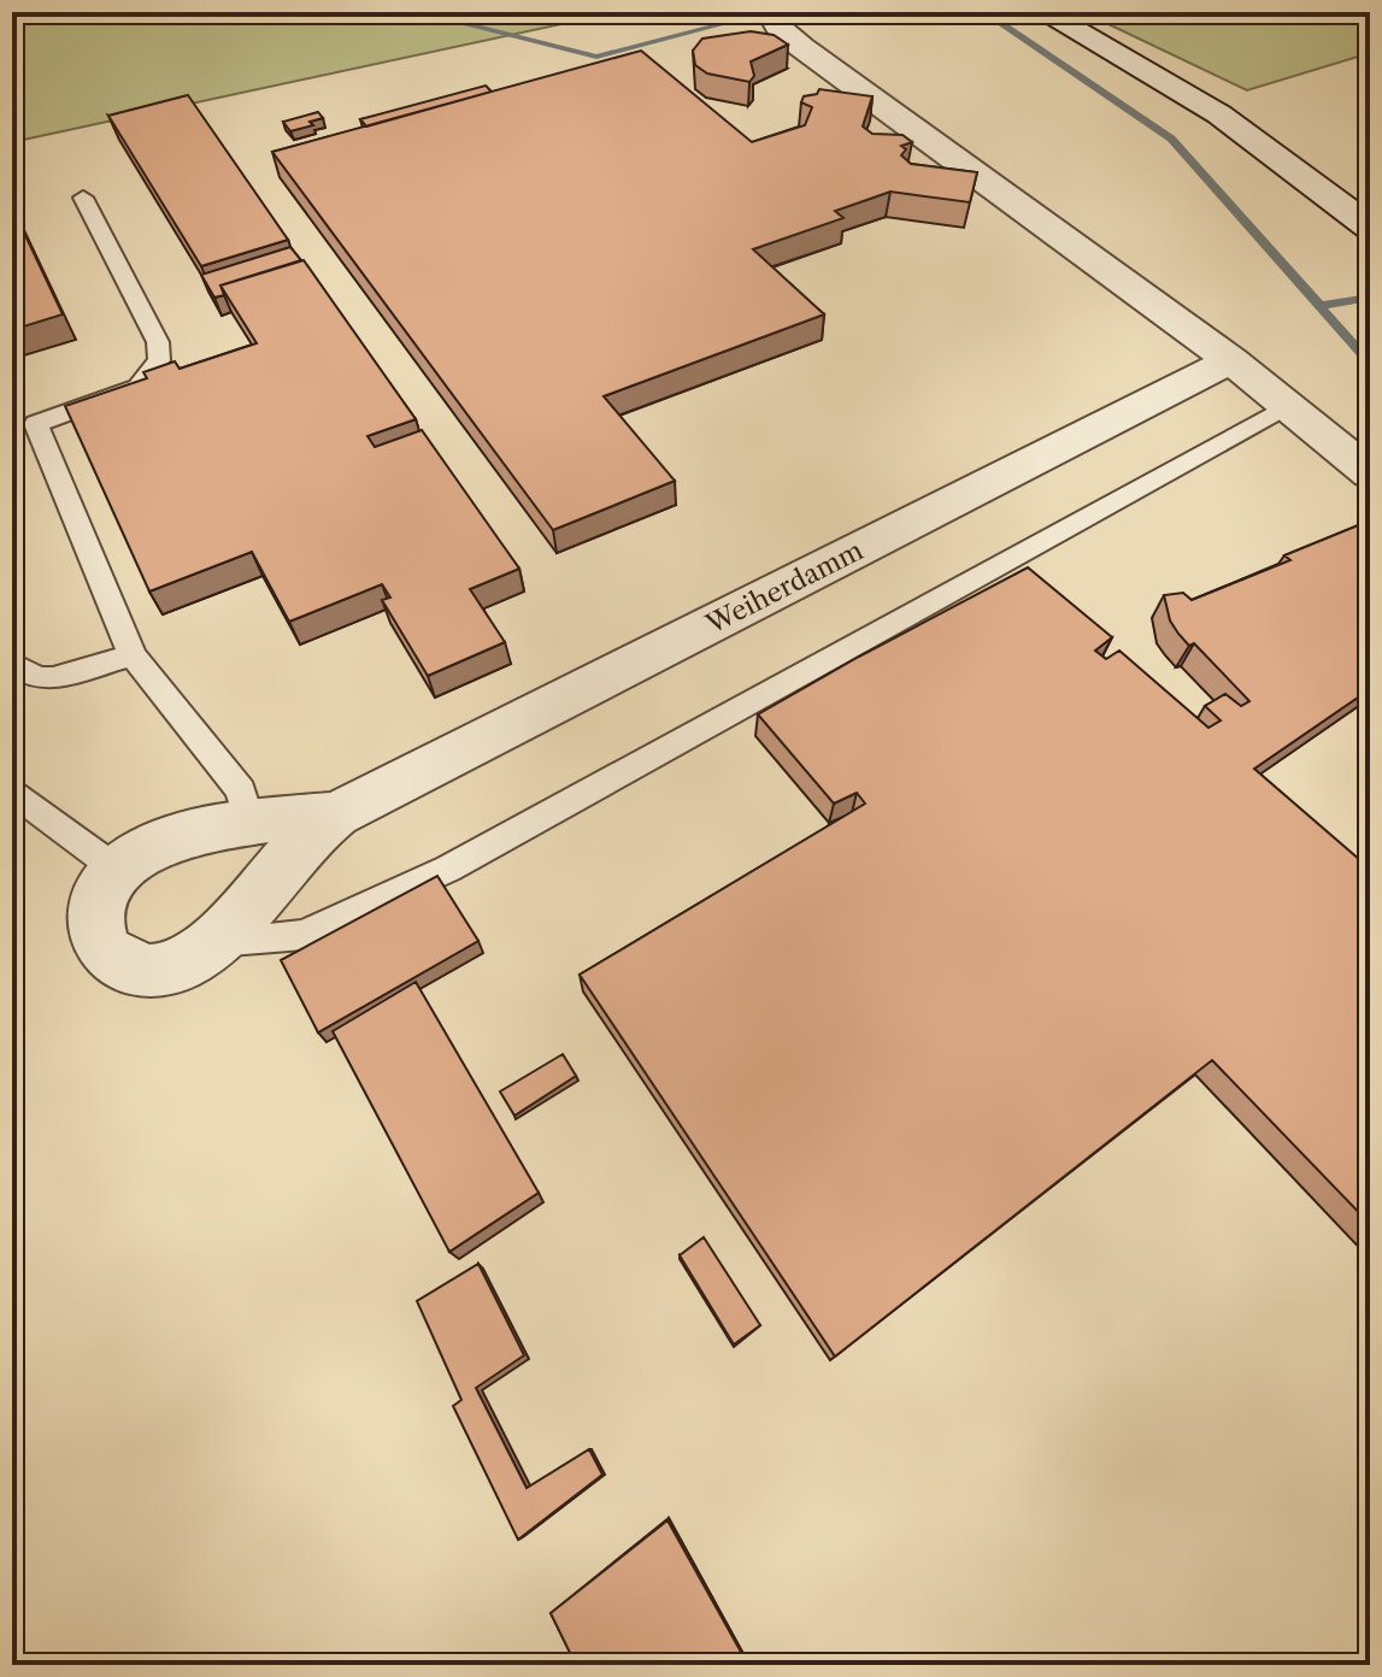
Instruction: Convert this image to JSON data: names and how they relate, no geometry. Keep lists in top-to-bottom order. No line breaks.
{"streets":{"street":["Weiherdamm"]}}
